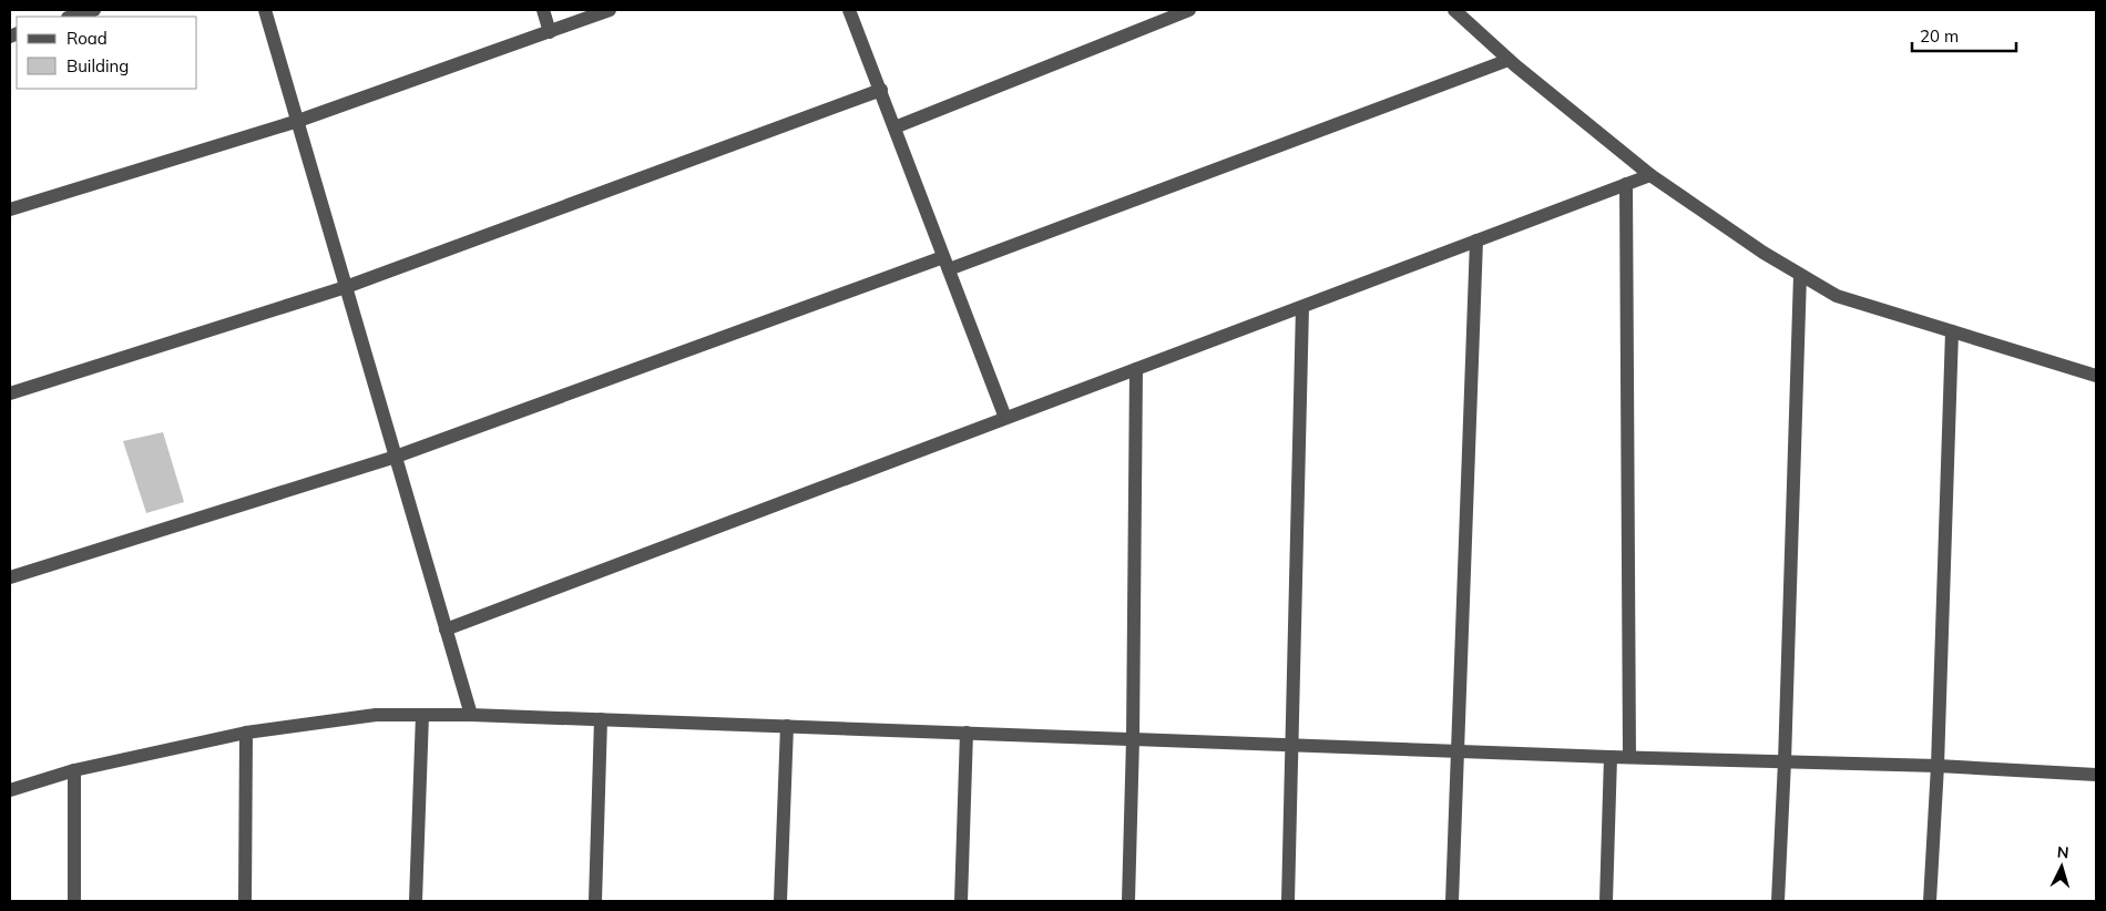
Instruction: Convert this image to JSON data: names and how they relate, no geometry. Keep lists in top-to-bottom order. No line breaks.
{"legend":["Road","Building"],"scale_bar":"20 m","north":"top"}
